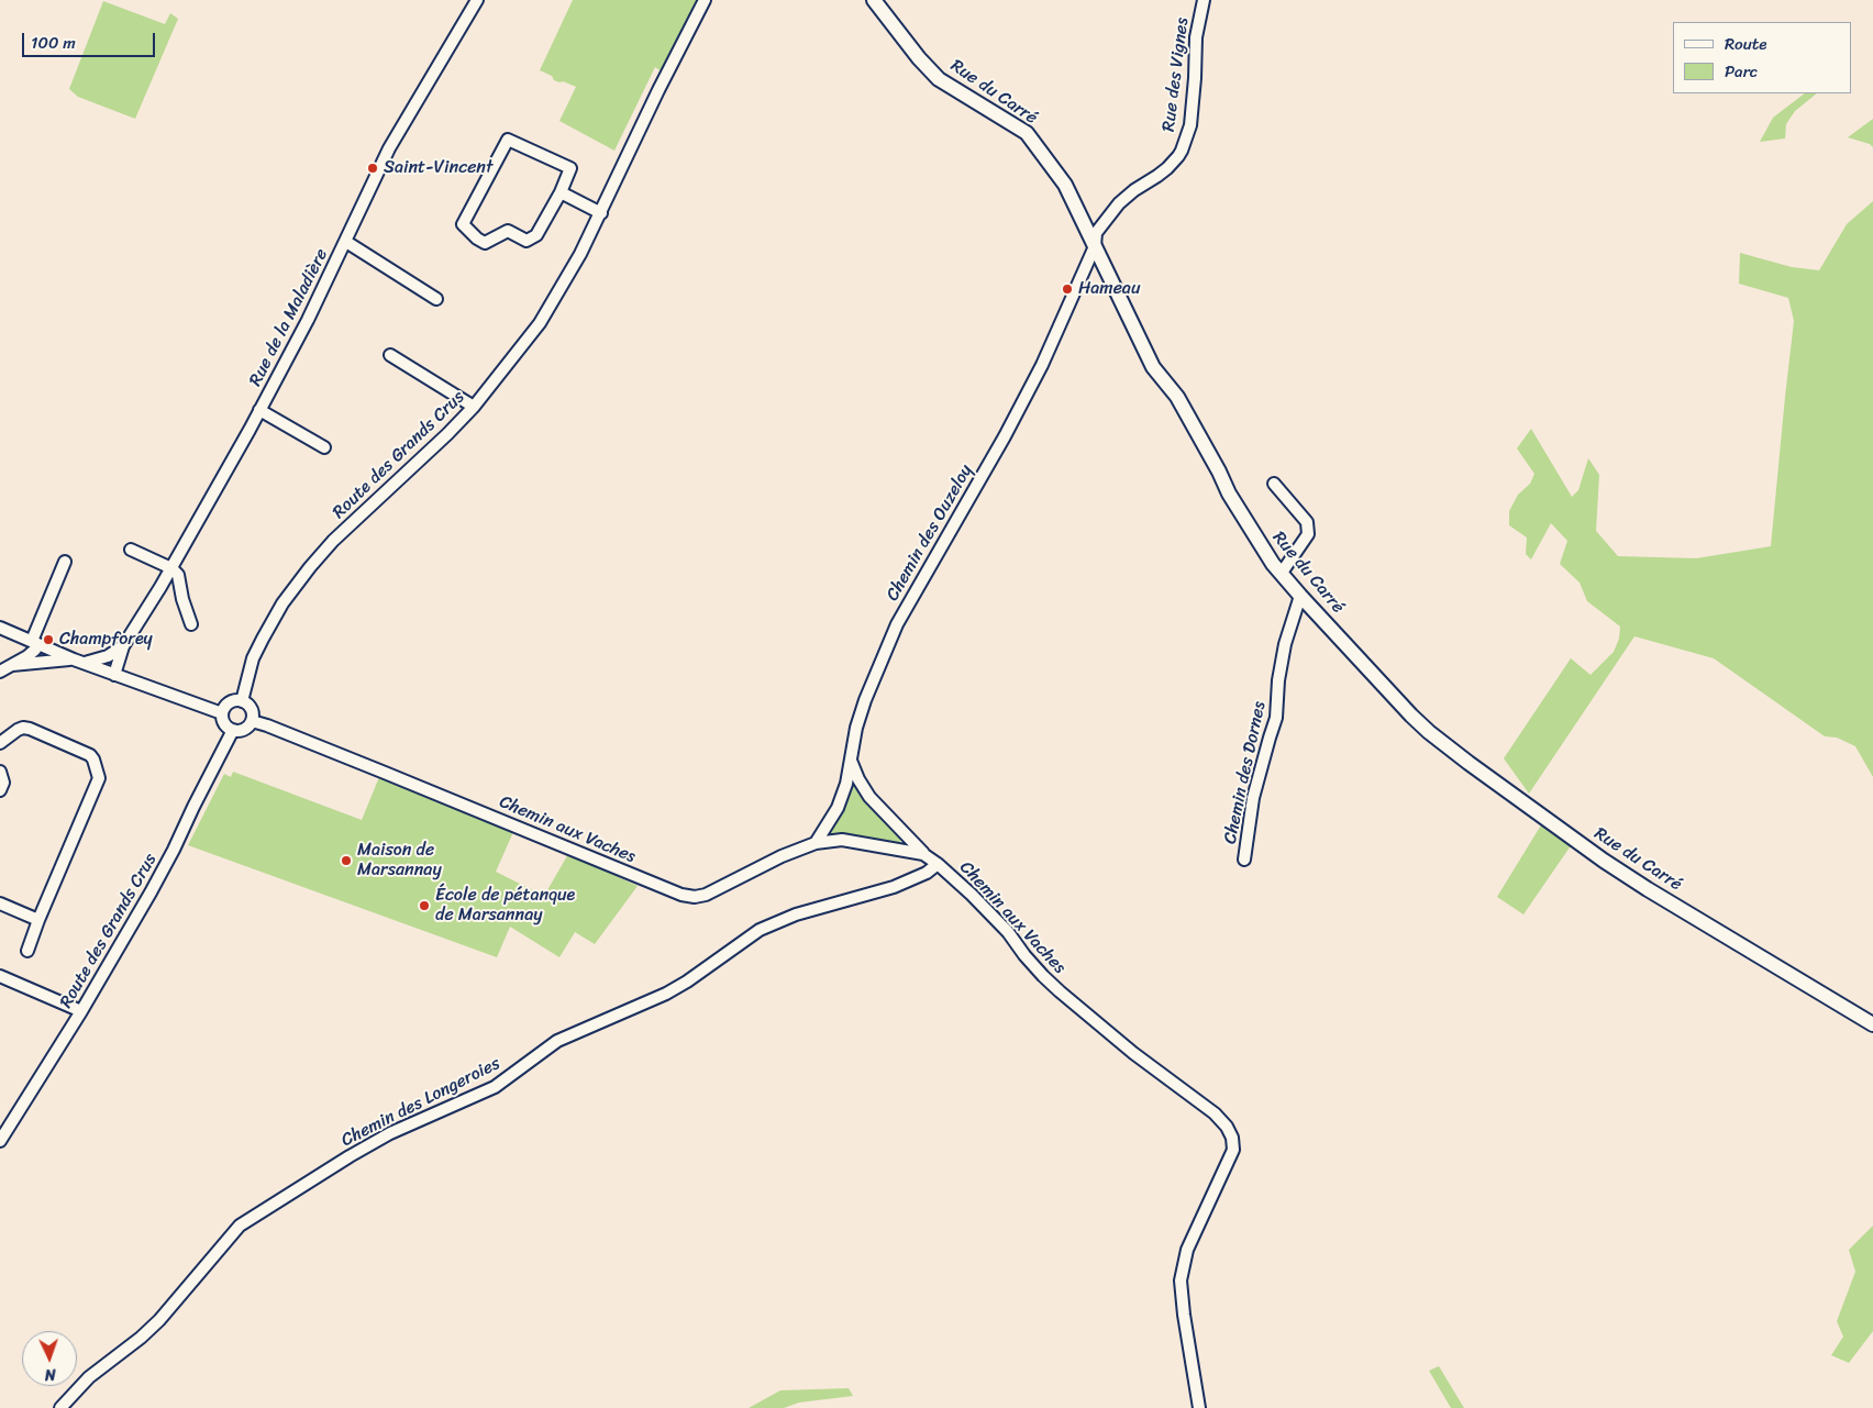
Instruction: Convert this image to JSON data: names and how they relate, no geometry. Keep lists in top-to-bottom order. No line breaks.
{"streets":{"main road":["Rue du Carré"],"street":["Rue des Vignes","Rue de la Maladière","Route des Grands Crus","Chemin des Ouzeloy","Chemin des Dornes","Chemin aux Vaches","Chemin des Longeroies"]},"crossings":[["Rue des Vignes","Rue du Carré"],["Rue des Vignes","Chemin des Ouzeloy"],["Rue du Carré","Chemin des Ouzeloy"],["Rue du Carré","Chemin des Dornes"],["Route des Grands Crus","Chemin aux Vaches"],["Chemin des Ouzeloy","Chemin aux Vaches"],["Chemin aux Vaches","Chemin des Longeroies"]],"places":["Saint-Vincent","Hameau","Champforey","Maison de Marsannay","École de pétanque de Marsannay"],"legend":["Route","Parc"],"scale_bar":"100 m","north":"bottom"}
